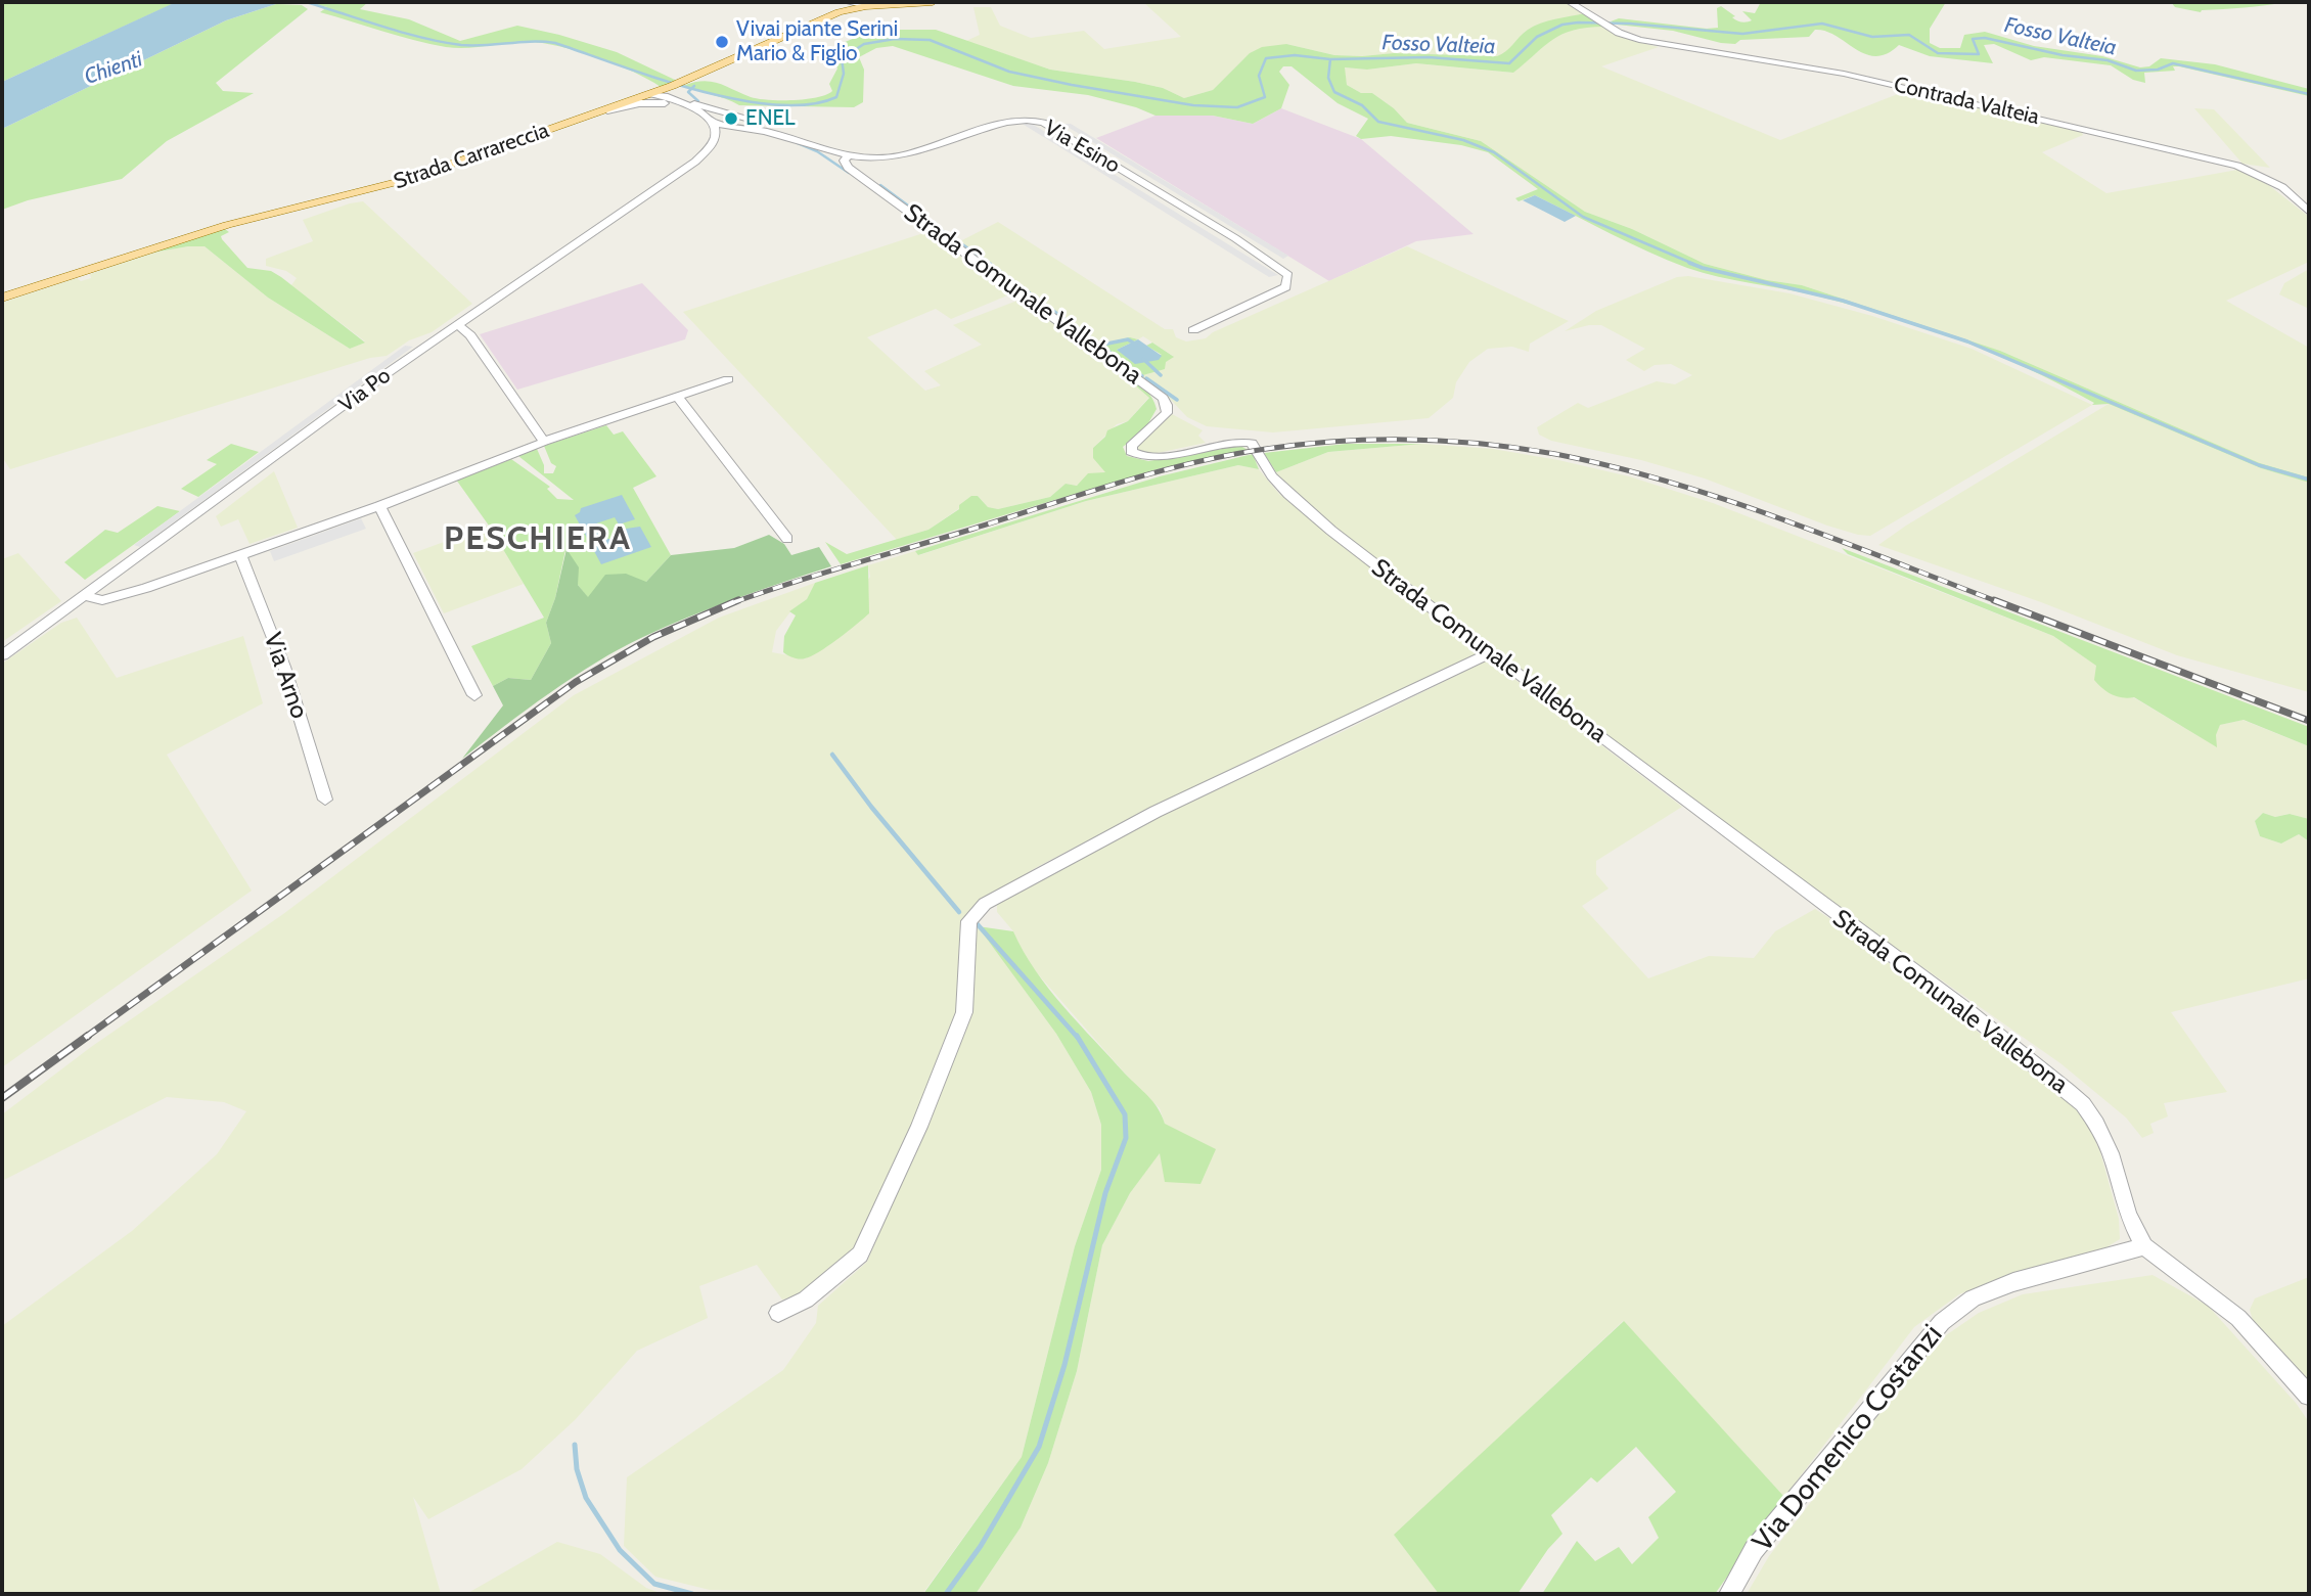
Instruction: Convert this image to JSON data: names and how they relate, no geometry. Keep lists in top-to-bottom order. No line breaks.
{"streets":{"main road":["Strada Carrareccia"],"street":["Contrada Valteia","Via Esino","Strada Comunale Vallebona","Via Po","Via Arno","Via Domenico Costanzi"]},"crossings":[["Via Esino","Strada Carrareccia"],["Via Esino","Strada Comunale Vallebona"],["Strada Comunale Vallebona","Via Domenico Costanzi"]],"districts":["PESCHIERA"],"water":["Fosso Valteia","Chienti"],"places":["Vivai piante Serini Mario & Figlio","ENEL"]}
